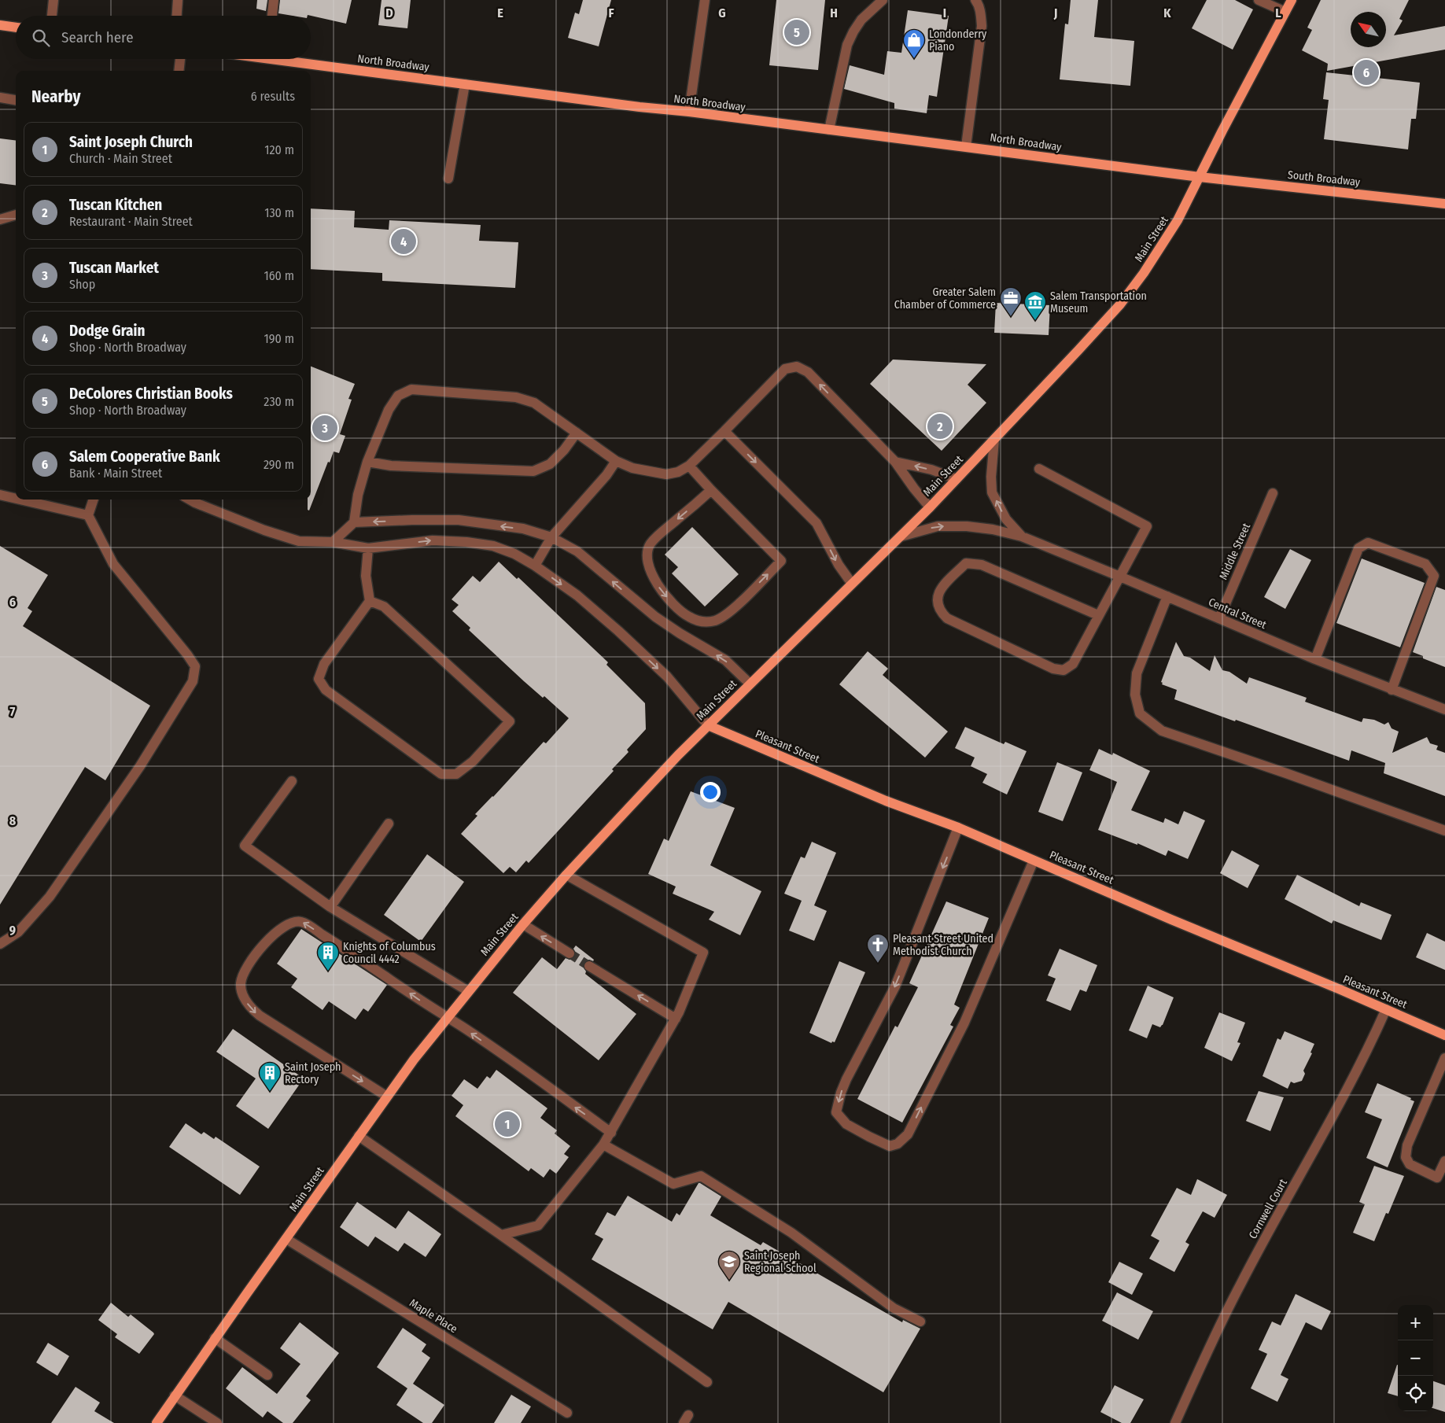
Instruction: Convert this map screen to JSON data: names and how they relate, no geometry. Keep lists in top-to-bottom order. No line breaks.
{"streets":{"main road":["North Broadway","South Broadway","Main Street","Pleasant Street"],"street":["Middle Street","Central Street","Cornwell Court","Maple Place"]},"crossings":[["North Broadway","South Broadway"],["North Broadway","Main Street"],["South Broadway","Main Street"],["Main Street","Central Street"],["Main Street","Pleasant Street"],["Main Street","Maple Place"],["Middle Street","Central Street"],["Pleasant Street","Cornwell Court"]],"places":{"shop":["Londonderry Piano"],"office":["Greater Salem Chamber of Commerce"],"museum":["Salem Transportation Museum"],"church":["Pleasant Street United Methodist Church"],"building":["Knights of Columbus Council 4442","Saint Joseph Rectory"],"school or university":["Saint Joseph Regional School"]},"north":"top left","page":{"search":"Search here","pins":["5","6","4","2","3","1"],"heading":["Nearby","6 results"],"list":[{"mark":"1","name":"Saint Joseph Church","note":"Church · Main Street","value":"120 m"},{"mark":"2","name":"Tuscan Kitchen","note":"Restaurant · Main Street","value":"130 m"},{"mark":"3","name":"Tuscan Market","note":"Shop","value":"160 m"},{"mark":"4","name":"Dodge Grain","note":"Shop · North Broadway","value":"190 m"},{"mark":"5","name":"DeColores Christian Books","note":"Shop · North Broadway","value":"230 m"},{"mark":"6","name":"Salem Cooperative Bank","note":"Bank · Main Street","value":"290 m"}],"map_buttons":["+","−"]},"grid":{"columns":["D","E","F","G","H","I","J","K","L"],"rows":["6","7","8","9"]}}
